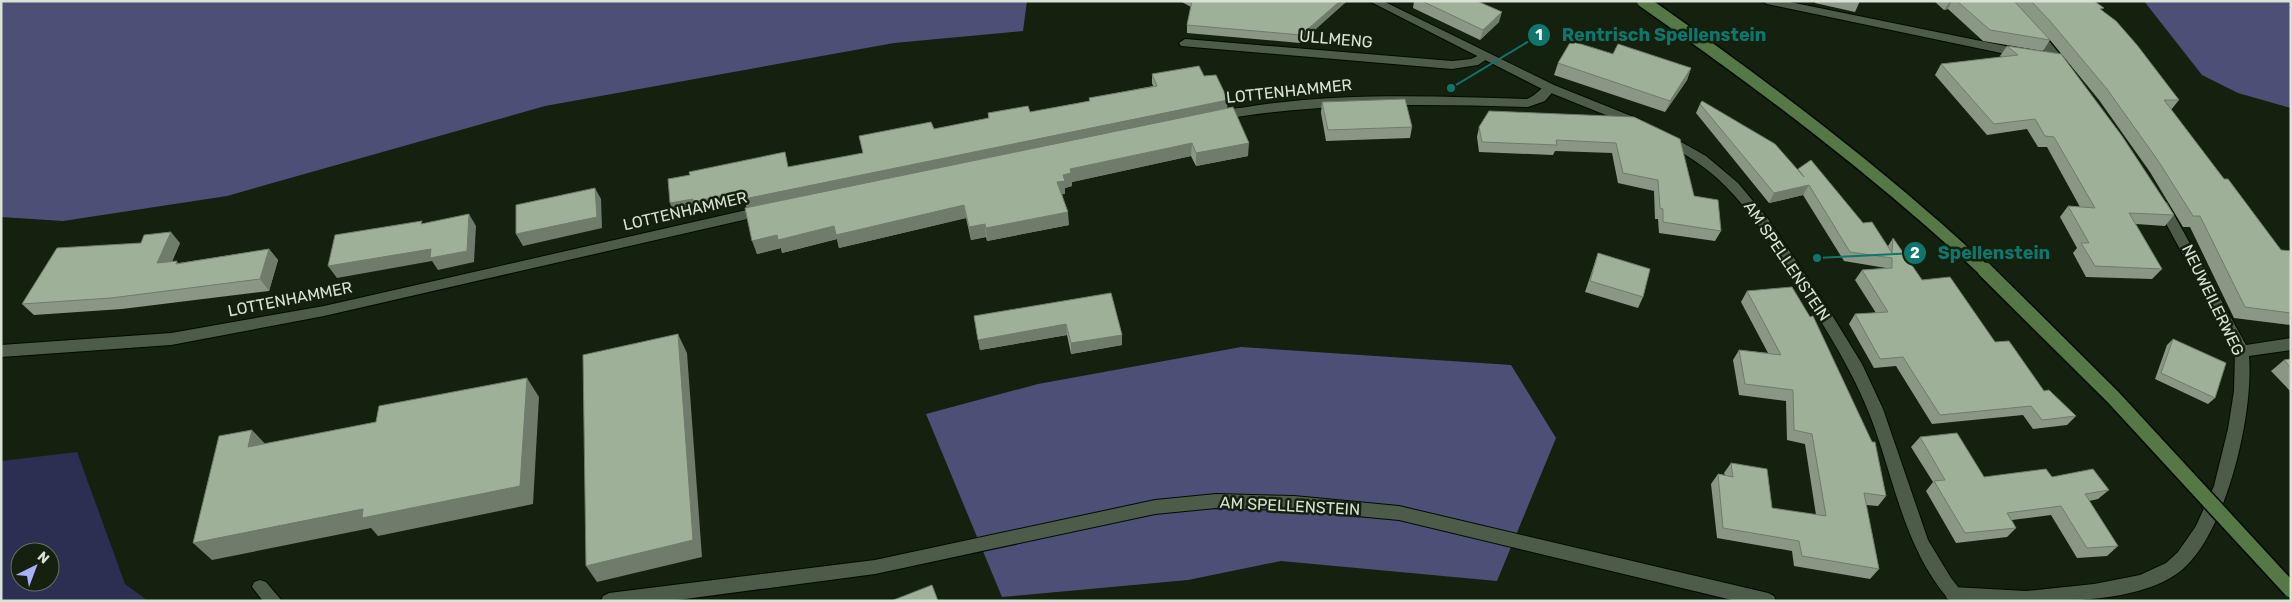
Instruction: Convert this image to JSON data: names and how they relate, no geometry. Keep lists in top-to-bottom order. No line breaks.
{"streets":{"street":["ULLMENG","LOTTENHAMMER","AM SPELLENSTEIN","NEUWEILERWEG"]},"crossings":[["ULLMENG","AM SPELLENSTEIN"],["LOTTENHAMMER","AM SPELLENSTEIN"],["AM SPELLENSTEIN","NEUWEILERWEG"]],"places":["Rentrisch Spellenstein","Spellenstein"],"north":"top right"}
